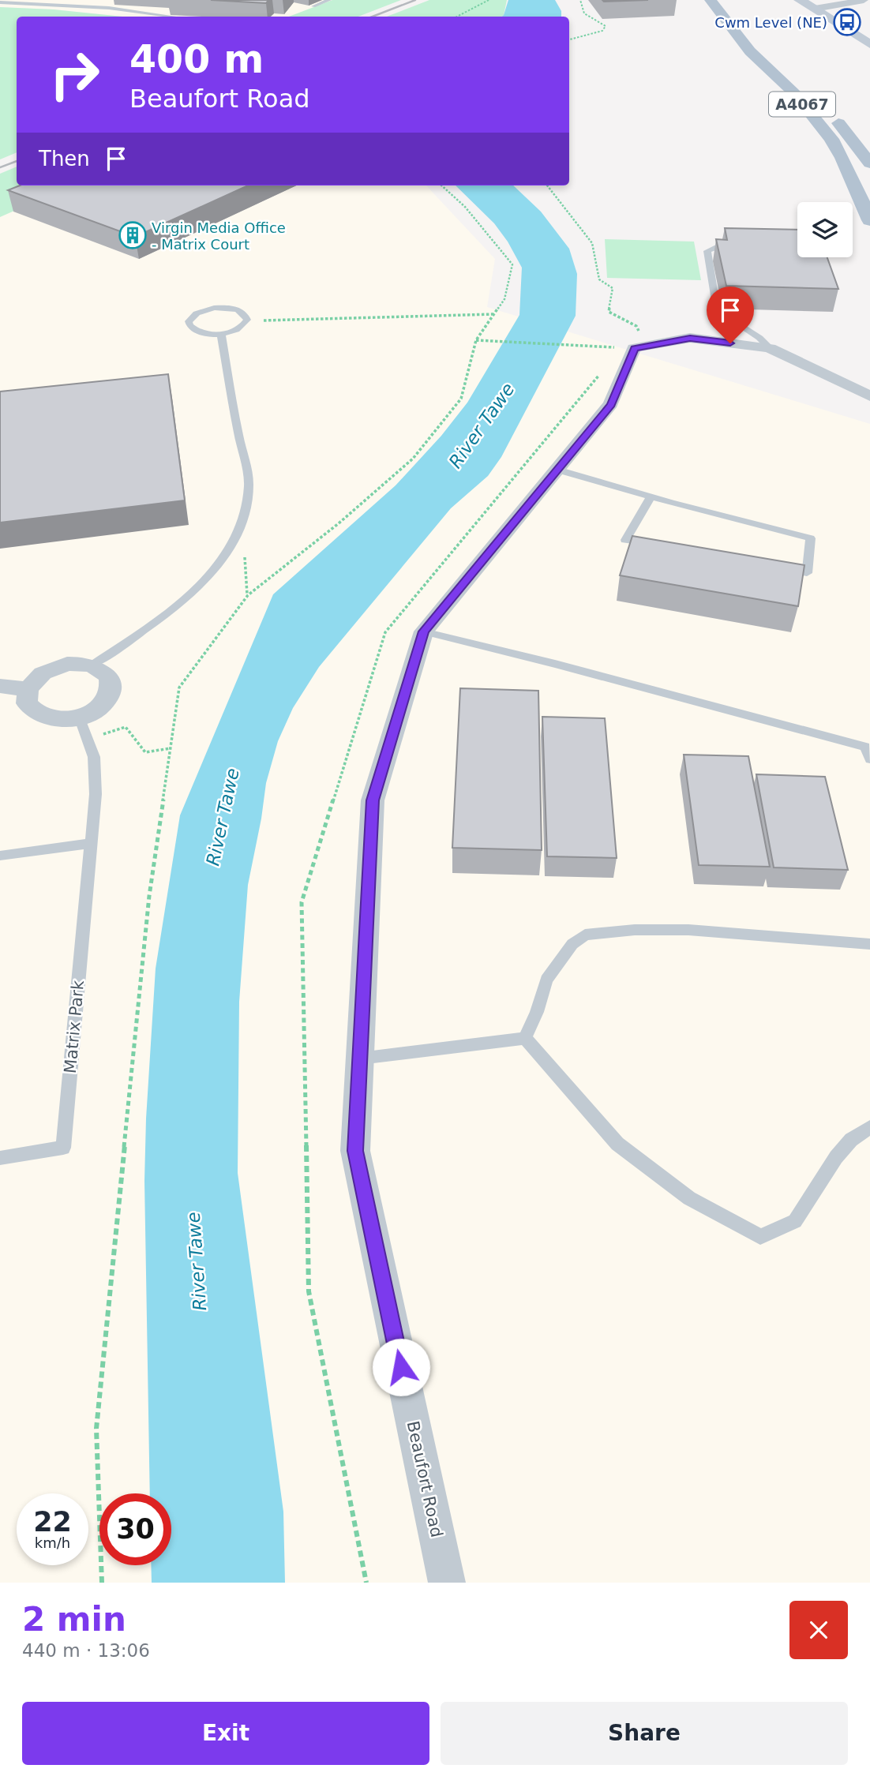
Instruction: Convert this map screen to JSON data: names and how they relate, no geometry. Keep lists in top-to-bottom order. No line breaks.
{"streets":{"main road":["A4067"],"street":["Beaufort Road"],"lane":["Matrix Park"]},"water":["River Tawe"],"places":{"bus stop":["Cwm Level (NE)"],"building":["Virgin Media Office - Matrix Court"]},"page":{"turn":["400 m","Beaufort Road"],"then":"Then","speed":"22 km/h","limit":"30","heading":["2 min","440 m · 13:06"],"buttons":["Exit","Share"]}}
